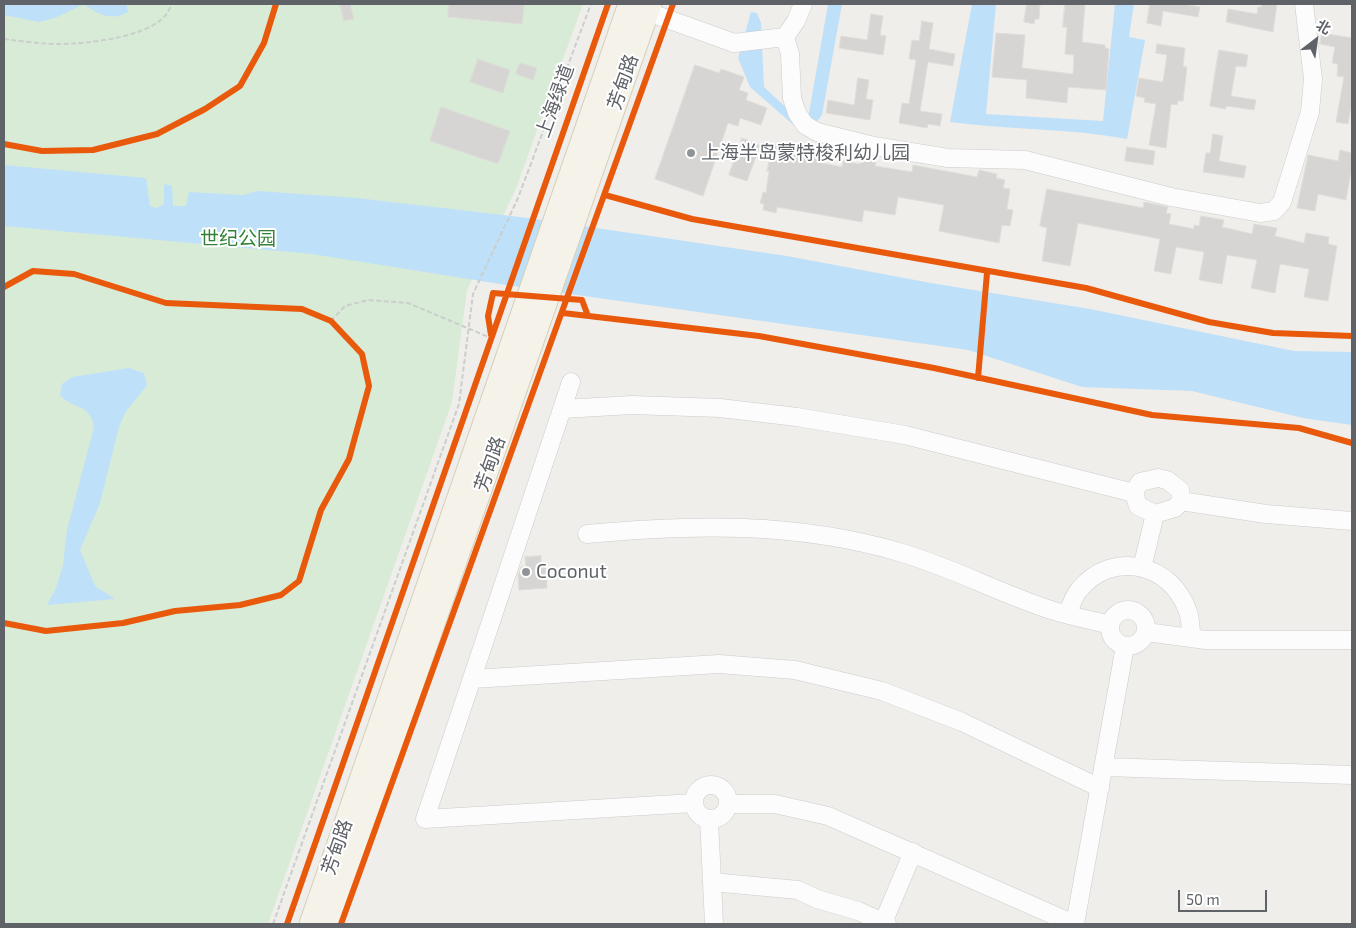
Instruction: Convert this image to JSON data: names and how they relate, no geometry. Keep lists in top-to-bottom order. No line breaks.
{"streets":{"main road":["芳甸路"],"cycle path":["上海绿道"]},"parks":["世纪公园"],"places":["上海半岛蒙特梭利幼儿园","Coconut"],"scale_bar":"50 m","north":"top right"}
